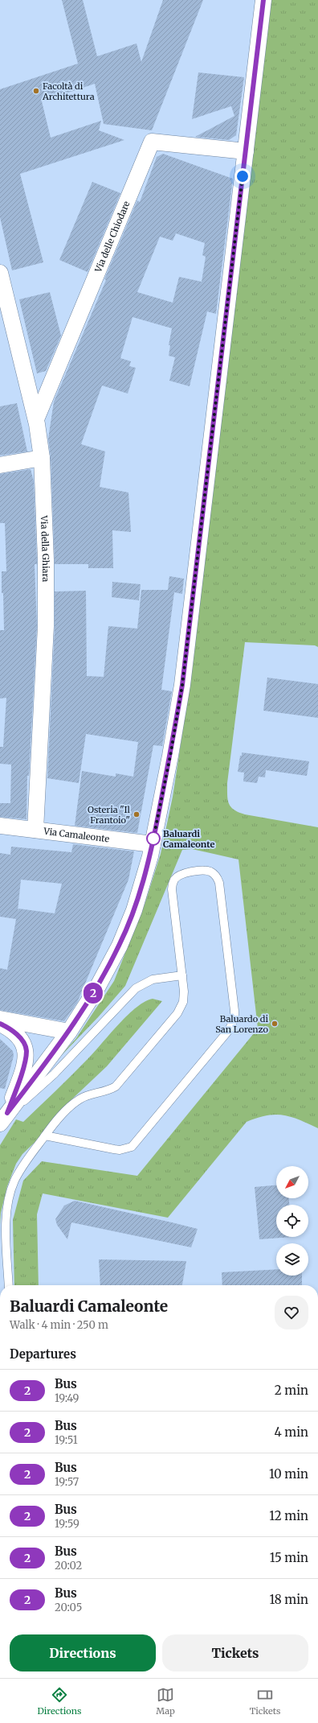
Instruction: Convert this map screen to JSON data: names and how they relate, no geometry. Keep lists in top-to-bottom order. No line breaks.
{"streets":{"street":["Via delle Chiodare","Via della Ghiara","Via Camaleonte"]},"crossings":[["Via delle Chiodare","Via della Ghiara"],["Via della Ghiara","Via Camaleonte"]],"places":["Facoltà di Architettura","Osteria \"Il Frantoio\"","Baluardi Camaleonte","Baluardo di San Lorenzo"],"lines":["bus line 2"],"north":"bottom left","page":{"on_map":"2","heading":[["Baluardi Camaleonte","Walk · 4 min · 250 m"],"Departures"],"list":[{"mark":"2","name":"Bus","note":"19:49","value":"2 min"},{"mark":"2","name":"Bus","note":"19:51","value":"4 min"},{"mark":"2","name":"Bus","note":"19:57","value":"10 min"},{"mark":"2","name":"Bus","note":"19:59","value":"12 min"},{"mark":"2","name":"Bus","note":"20:02","value":"15 min"},{"mark":"2","name":"Bus","note":"20:05","value":"18 min"}],"buttons":["Directions","Tickets"],"tabs":["Directions","Map","Tickets"]}}
